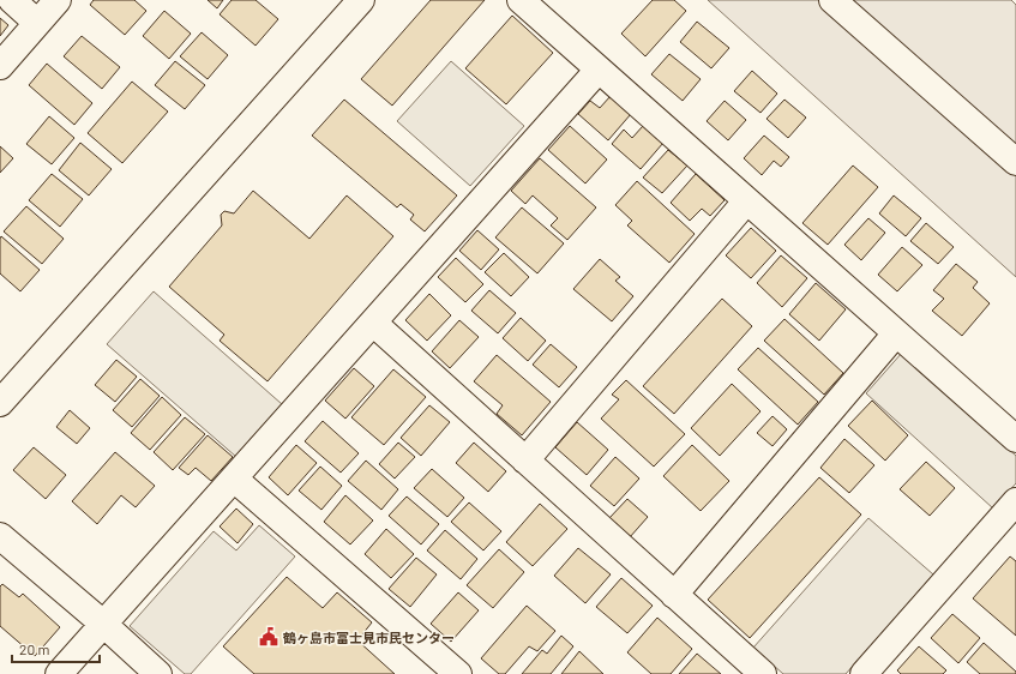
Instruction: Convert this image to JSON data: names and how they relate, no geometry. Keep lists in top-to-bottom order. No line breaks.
{"places":{"public building":["鶴ヶ島市富士見市民センター"]},"scale_bar":"20 m"}
